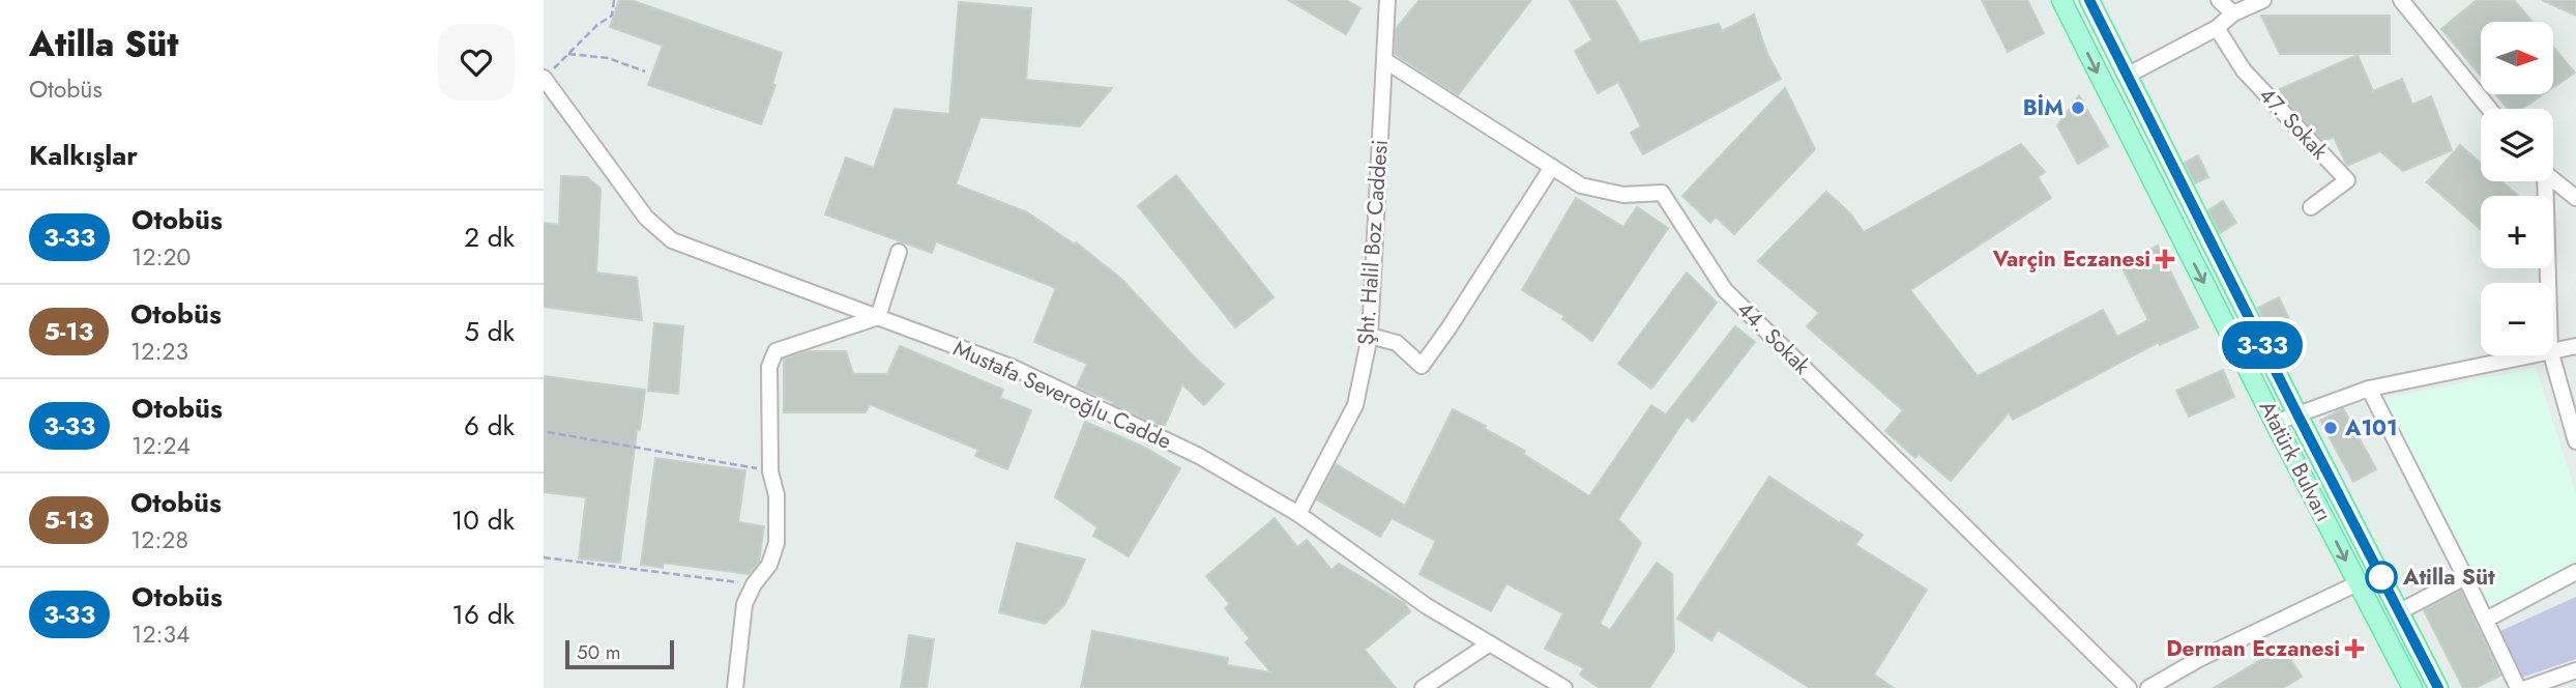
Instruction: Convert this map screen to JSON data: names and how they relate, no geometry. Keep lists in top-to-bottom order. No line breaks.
{"streets":{"main road":["Atatürk Bulvarı"],"street":["47. Sokak","Şht. Halil Boz Caddesi","44. Sokak","Mustafa Severoğlu Cadde"]},"crossings":[["Şht. Halil Boz Caddesi","44. Sokak"],["Şht. Halil Boz Caddesi","Mustafa Severoğlu Cadde"]],"places":{"other":["BİM","A101","Atilla Süt"],"health":["Varçin Eczanesi","Derman Eczanesi"]},"lines":["bus line 3-33"],"scale_bar":"50 m","north":"right","page":{"heading":[["Atilla Süt","Otobüs"],"Kalkışlar"],"on_map":"3-33","map_buttons":["+","−"],"list":[{"mark":"3-33","name":"Otobüs","note":"12:20","value":"2 dk"},{"mark":"5-13","name":"Otobüs","note":"12:23","value":"5 dk"},{"mark":"3-33","name":"Otobüs","note":"12:24","value":"6 dk"},{"mark":"5-13","name":"Otobüs","note":"12:28","value":"10 dk"},{"mark":"3-33","name":"Otobüs","note":"12:34","value":"16 dk"}],"scale":"50 m"}}
